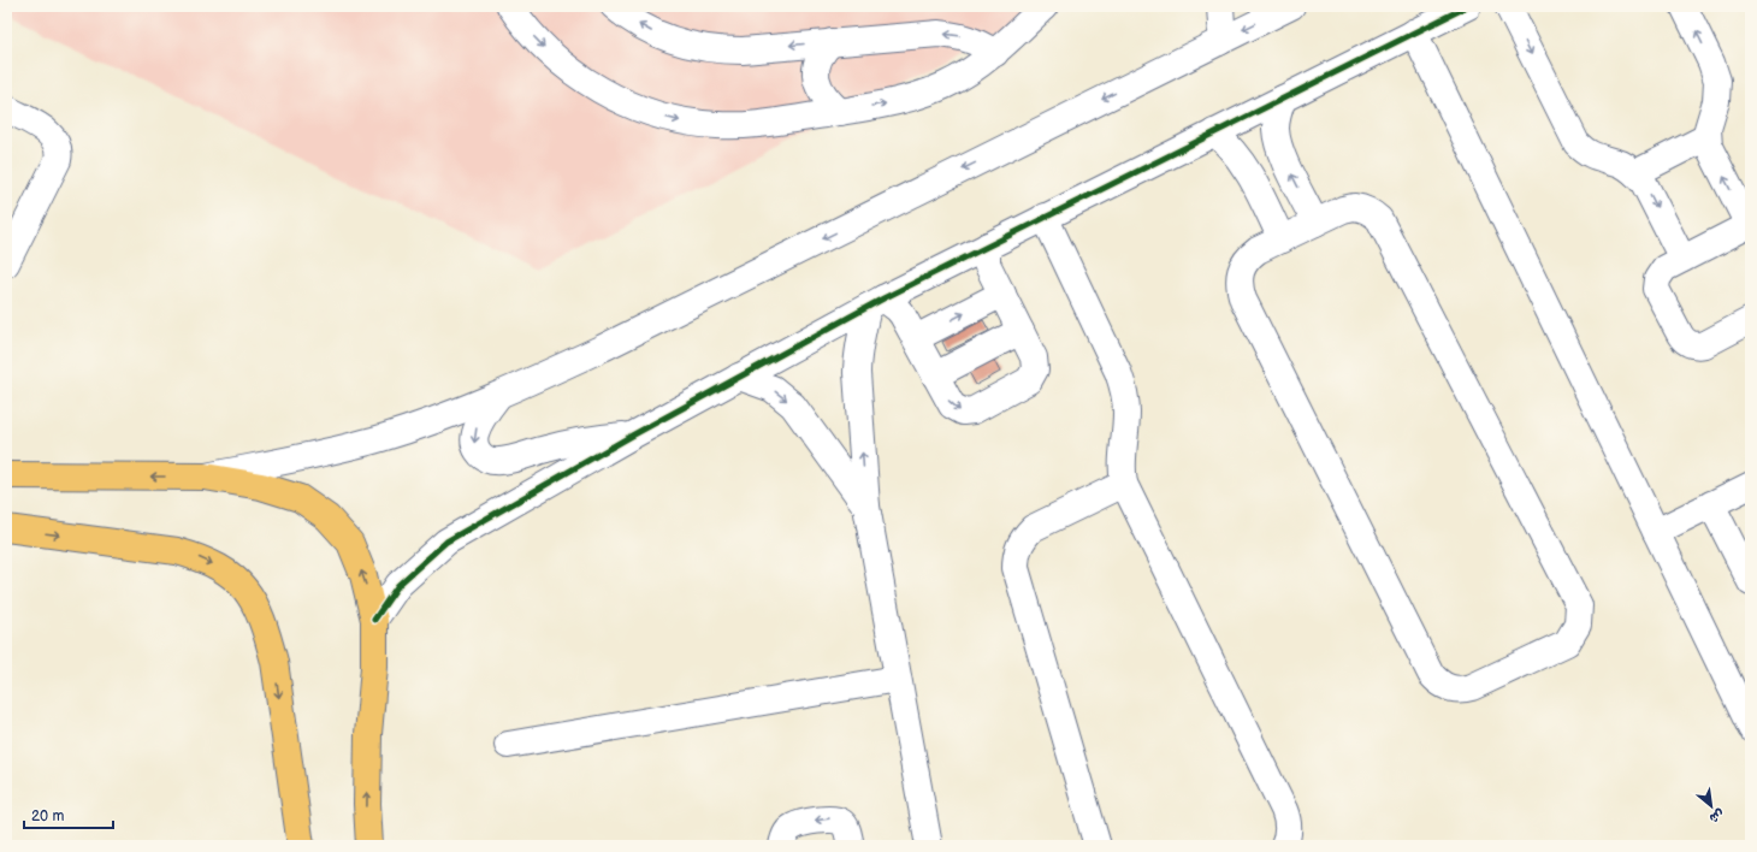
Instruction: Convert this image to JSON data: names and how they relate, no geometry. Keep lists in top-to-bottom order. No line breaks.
{"scale_bar":"20 m","north":"bottom right"}
